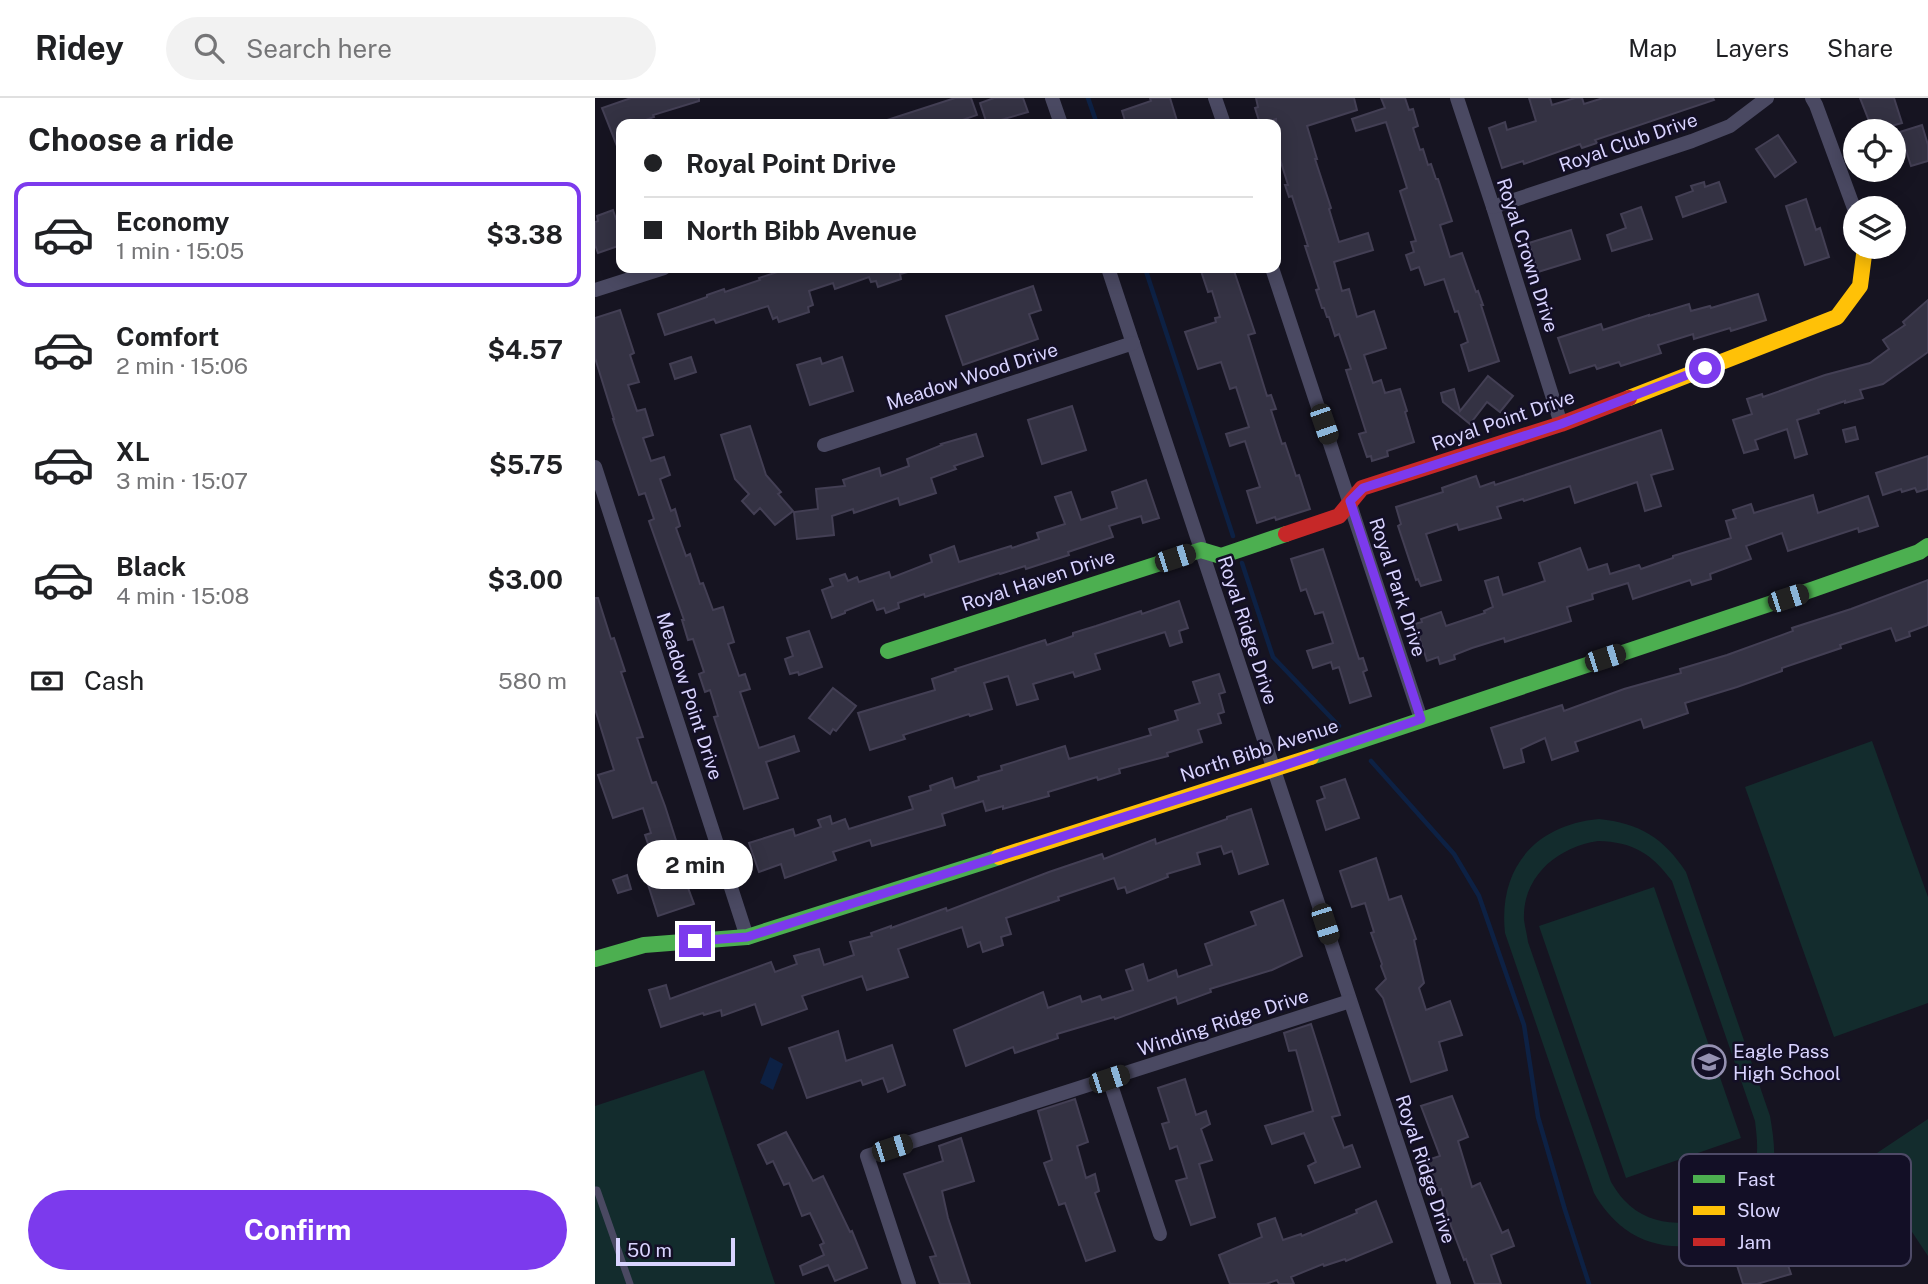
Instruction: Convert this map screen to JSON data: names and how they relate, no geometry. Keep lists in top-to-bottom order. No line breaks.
{"streets":{"main road":["Royal Point Drive","Royal Haven Drive","North Bibb Avenue"],"street":["Royal Club Drive","Royal Crown Drive","Meadow Wood Drive","Royal Park Drive","Royal Ridge Drive","Meadow Point Drive","Winding Ridge Drive"]},"crossings":[["Royal Club Drive","Royal Crown Drive"],["Royal Crown Drive","Royal Point Drive"],["Meadow Wood Drive","Royal Ridge Drive"],["Royal Point Drive","Royal Haven Drive"],["Royal Point Drive","Royal Park Drive"],["Royal Point Drive","Royal Ridge Drive"],["Royal Haven Drive","Royal Ridge Drive"],["Royal Park Drive","North Bibb Avenue"],["Royal Ridge Drive","North Bibb Avenue"],["Royal Ridge Drive","Winding Ridge Drive"],["Meadow Point Drive","North Bibb Avenue"]],"places":{"school or university":["Eagle Pass High School"]},"legend":["Fast","Slow","Jam"],"scale_bar":"50 m","page":{"header":"Ridey","search":"Search here","nav":["Map","Layers","Share"],"heading":"Choose a ride","banner":["Royal Point Drive","North Bibb Avenue"],"list":[{"name":"Economy","note":"1 min · 15:05","value":"$3.38"},{"name":"Comfort","note":"2 min · 15:06","value":"$4.57"},{"name":"XL","note":"3 min · 15:07","value":"$5.75"},{"name":"Black","note":"4 min · 15:08","value":"$3.00"}],"pay":["Cash","580 m"],"bubble":"2 min","buttons":"Confirm","scale":"50 m"}}
